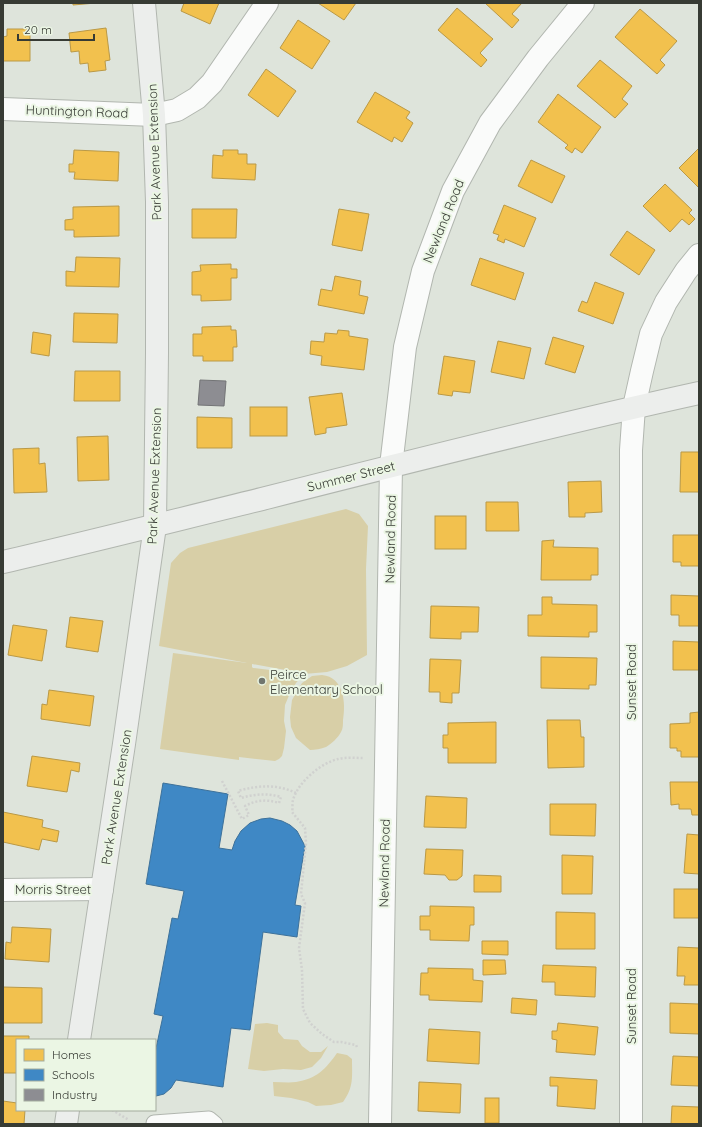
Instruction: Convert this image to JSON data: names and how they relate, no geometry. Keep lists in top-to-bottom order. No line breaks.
{"streets":{"main road":["Park Avenue Extension","Summer Street"],"street":["Huntington Road","Newland Road","Sunset Road","Morris Street"]},"crossings":[["Huntington Road","Park Avenue Extension"],["Park Avenue Extension","Summer Street"],["Park Avenue Extension","Morris Street"],["Newland Road","Summer Street"],["Summer Street","Sunset Road"]],"places":["Peirce Elementary School"],"legend":["Homes","Schools","Industry"],"scale_bar":"20 m"}
